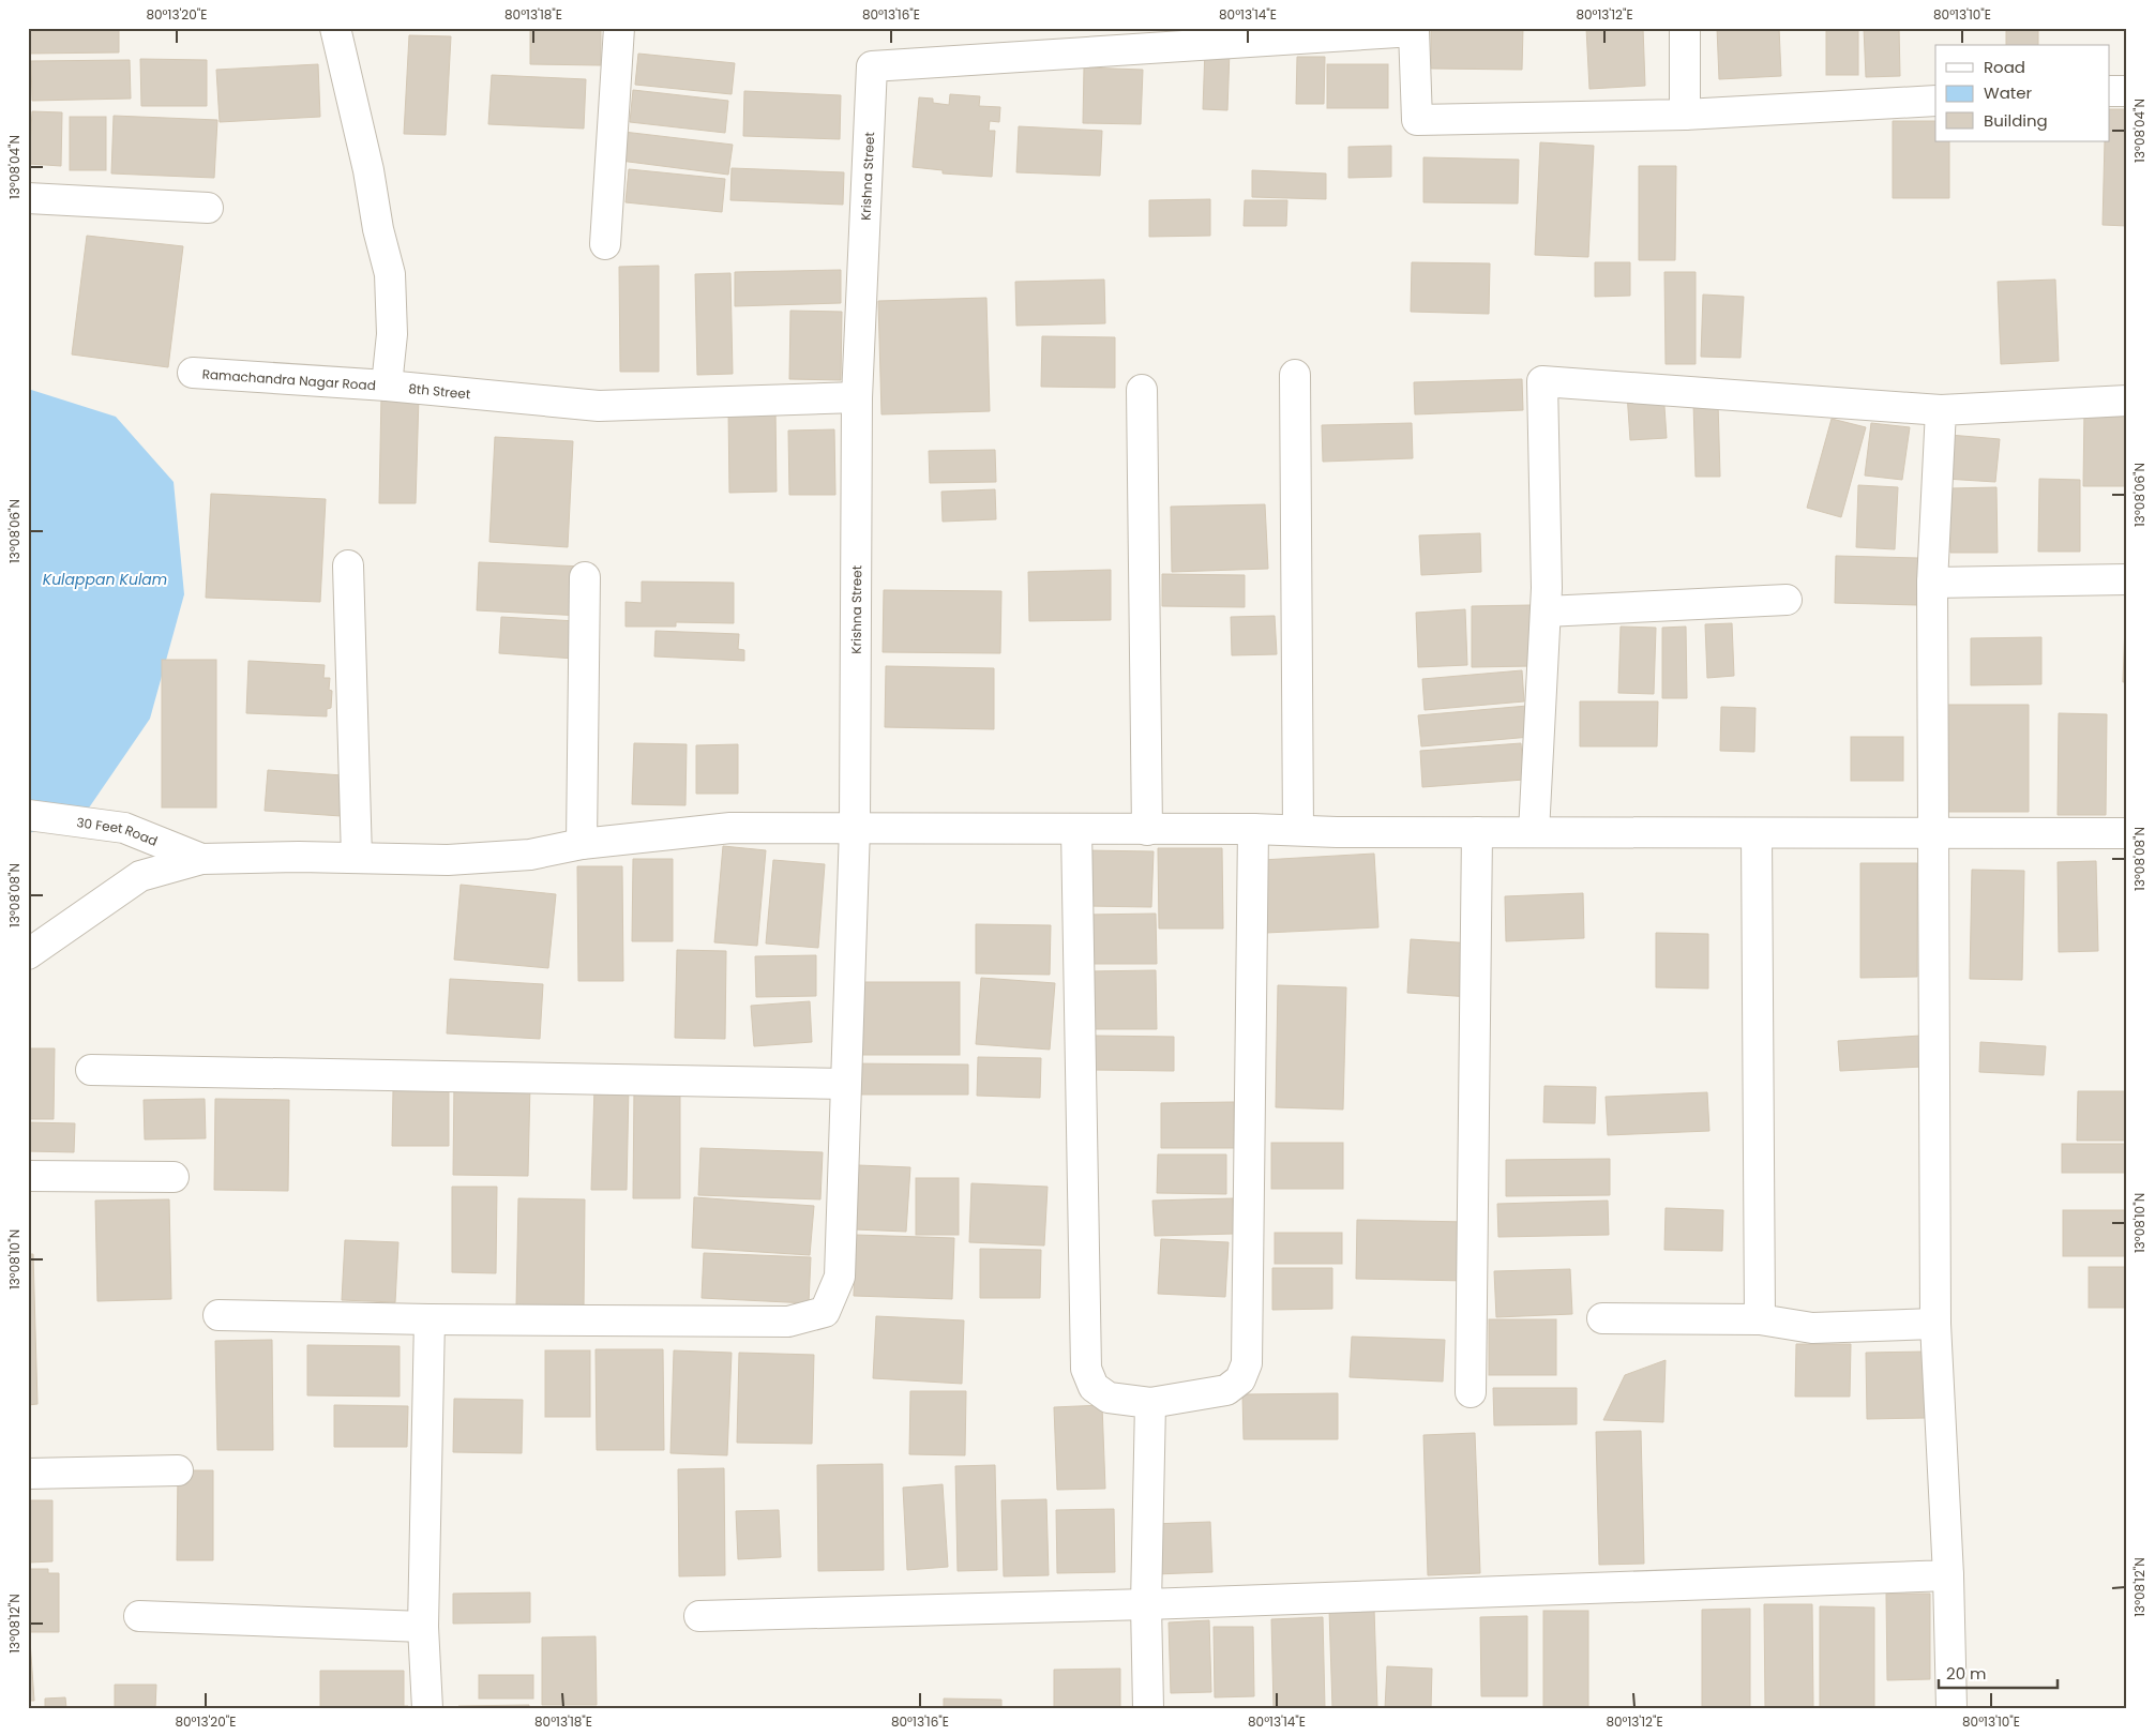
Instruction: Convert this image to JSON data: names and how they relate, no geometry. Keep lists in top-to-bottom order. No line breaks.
{"streets":{"street":["Krishna Street","Ramachandra Nagar Road","8th Street","30 Feet Road"]},"crossings":[["Krishna Street","8th Street"],["Ramachandra Nagar Road","8th Street"]],"water":["Kulappan Kulam"],"legend":["Road","Water","Building"],"scale_bar":"20 m","coordinates":["80°13'20\"E","80°13'18\"E","80°13'16\"E","80°13'14\"E","80°13'12\"E","80°13'10\"E","13°08'04\"N","13°08'06\"N","13°08'08\"N","13°08'10\"N","13°08'12\"N"]}
